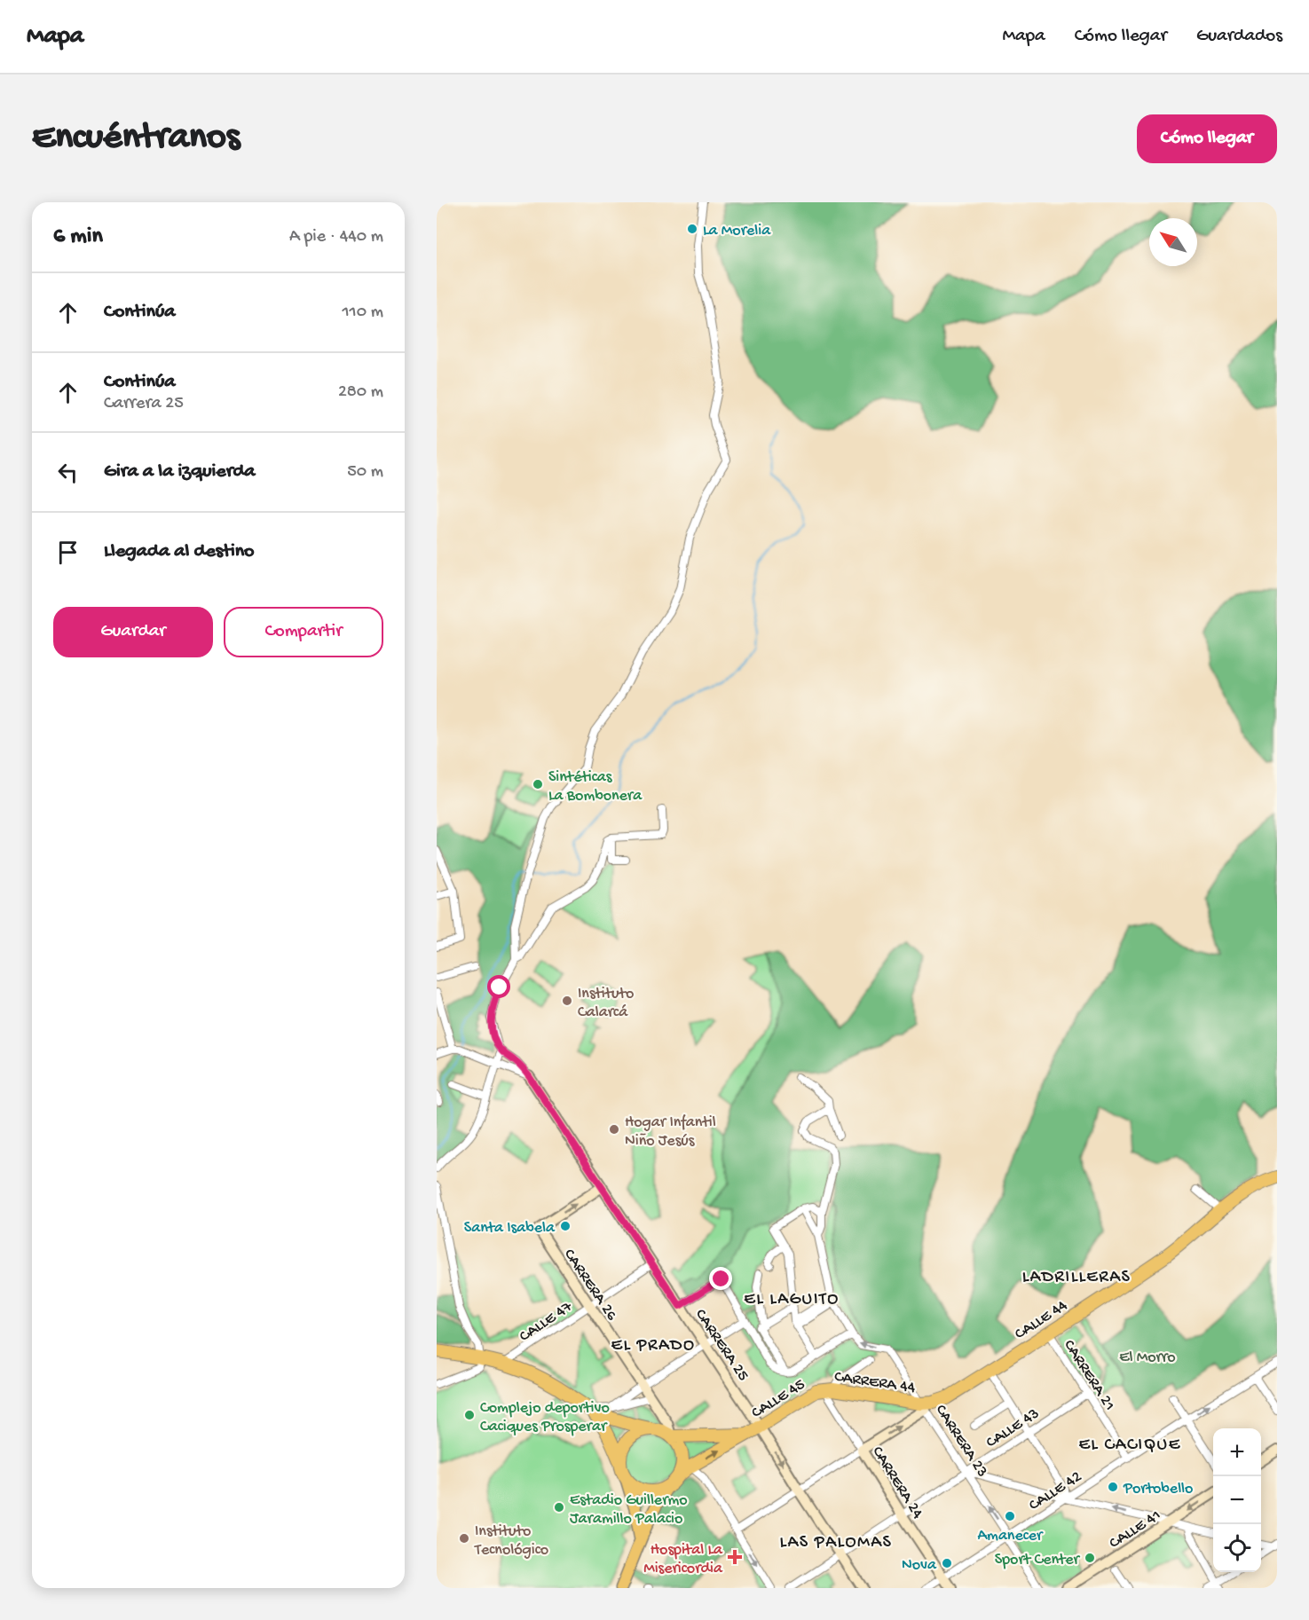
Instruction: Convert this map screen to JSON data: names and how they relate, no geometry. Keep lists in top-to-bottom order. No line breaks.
{"streets":{"highway":["CALLE 44","CARRERA 44","CALLE 45"],"street":["CARRERA 26","CALLE 47","CARRERA 25","CARRERA 21","CALLE 43","CARRERA 23","CARRERA 24","CALLE 42","CALLE 41"]},"crossings":[["CARRERA 26","CALLE 47"],["CARRERA 26","CARRERA 25"],["CARRERA 26","CALLE 45"],["CALLE 44","CARRERA 25"],["CALLE 44","CARRERA 21"],["CALLE 44","CARRERA 44"],["CALLE 44","CARRERA 23"],["CALLE 44","CARRERA 24"],["CALLE 47","CARRERA 25"],["CARRERA 25","CALLE 45"],["CARRERA 25","CALLE 43"],["CARRERA 21","CALLE 43"],["CARRERA 21","CALLE 42"],["CARRERA 44","CALLE 45"],["CARRERA 44","CARRERA 23"],["CARRERA 44","CARRERA 24"],["CALLE 45","CARRERA 23"],["CALLE 45","CARRERA 24"],["CALLE 43","CARRERA 23"],["CALLE 43","CARRERA 24"],["CARRERA 23","CALLE 42"],["CARRERA 24","CALLE 42"]],"one_way":["CARRERA 23"],"districts":["LADRILLERAS","EL LAGUITO","EL PRADO","EL CACIQUE","LAS PALOMAS"],"parks":["El Morro"],"places":{"other":["La Morelia","Sintéticas La Bombonera","Instituto Calarcá","Hogar Infantil Niño Jesús","Santa Isabela","Complejo deportivo Caciques Prosperar","Portobello","Estadio Guillermo Jaramillo Palacio","Amanecer","Instituto Tecnológico","Sport Center","Nova"],"health":["Hospital La Misericordia"]},"north":"top left","page":{"header":"Mapa","nav":["Mapa","Cómo llegar","Guardados"],"buttons":["Cómo llegar",["Guardar","Compartir"]],"title":"Encuéntranos","heading":["6 min","A pie · 440 m"],"list":[["Continúa","110 m"],["Continúa","Carrera 25","280 m"],["Gira a la izquierda","50 m"],"Llegada al destino"],"map_buttons":["+","−"]}}
